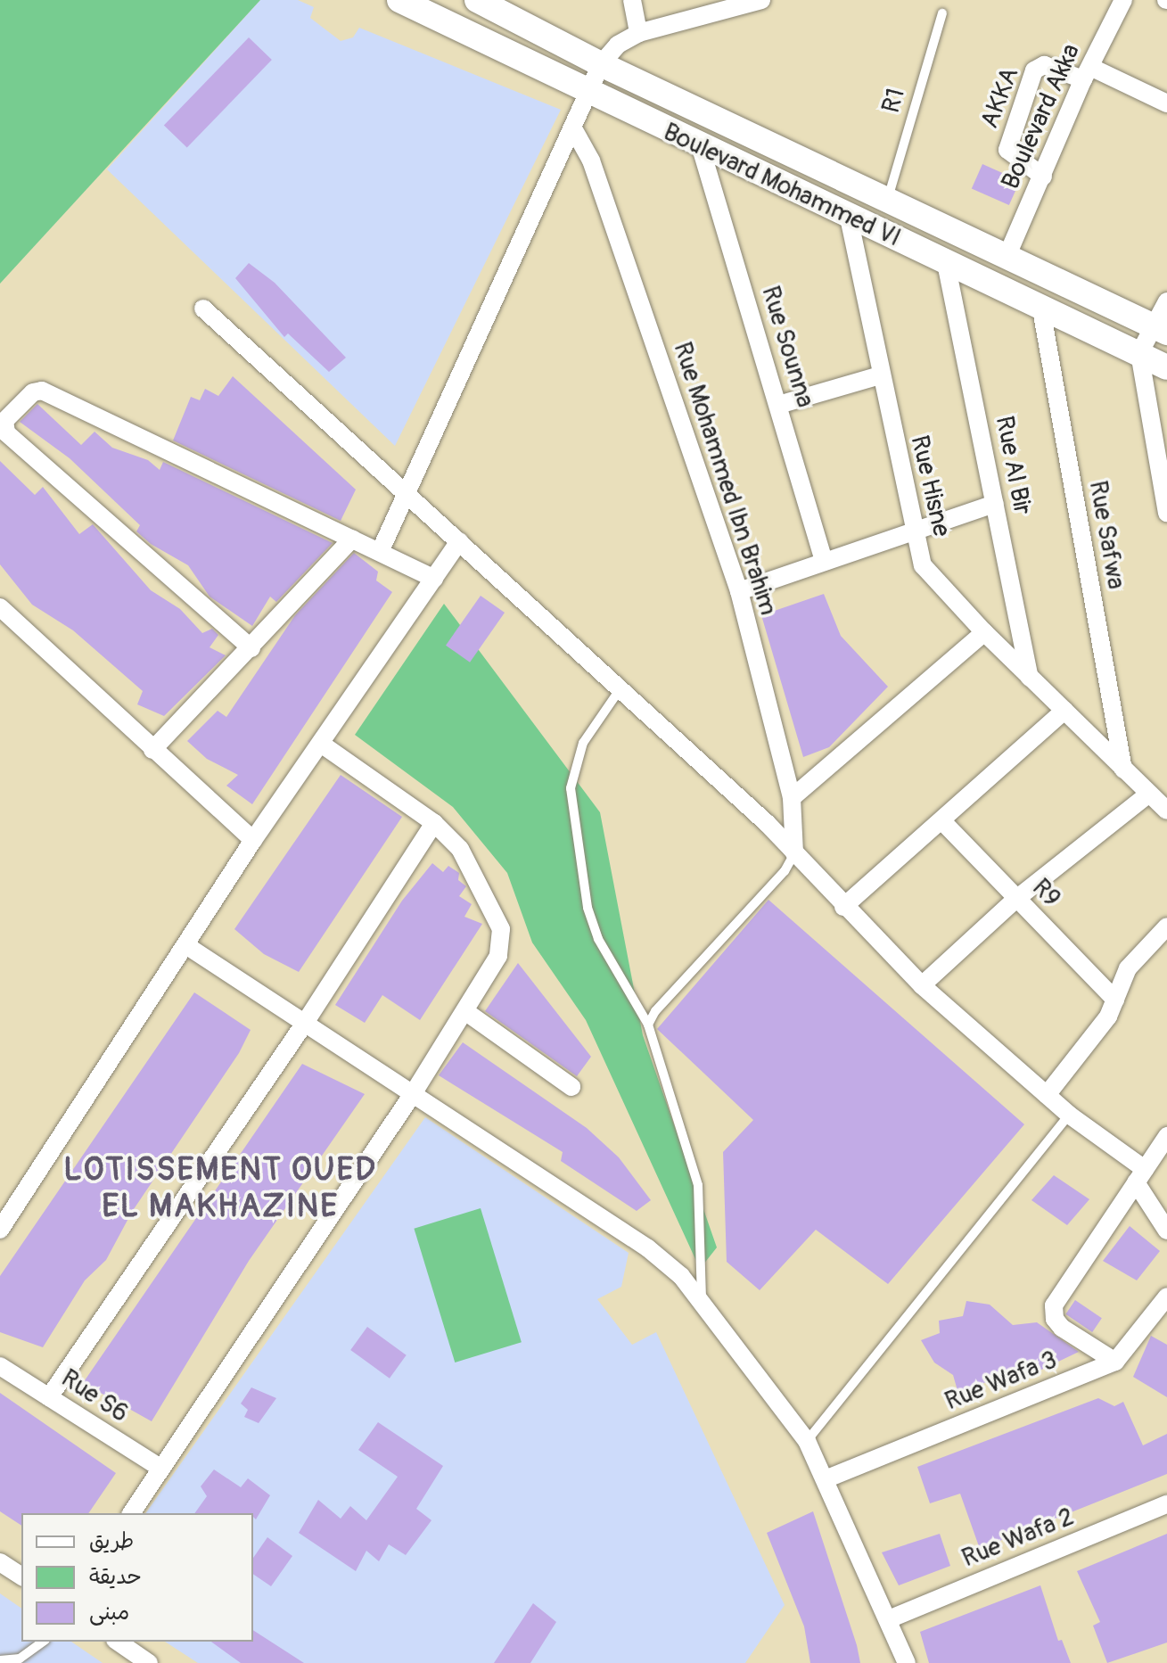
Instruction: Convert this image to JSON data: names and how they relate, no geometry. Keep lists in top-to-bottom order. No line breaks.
{"streets":{"main road":["Boulevard Mohammed VI"],"street":["AKKA","Boulevard Akka","Rue Sounna","Rue Al Bir","Rue Mohammed Ibn Brahim","Rue Hisne","Rue Safwa","R9","Rue Wafa 3","Rue S6","Rue Wafa 2"],"lane":["R1"]},"crossings":[["AKKA","Boulevard Akka"],["R1","Boulevard Mohammed VI"],["Boulevard Akka","Boulevard Mohammed VI"],["Boulevard Mohammed VI","Rue Sounna"],["Boulevard Mohammed VI","Rue Al Bir"],["Boulevard Mohammed VI","Rue Hisne"],["Boulevard Mohammed VI","Rue Safwa"],["Rue Al Bir","Rue Hisne"]],"districts":["LOTISSEMENT OUED EL MAKHAZINE"],"legend":["طريق","حديقة","مبنى"]}
